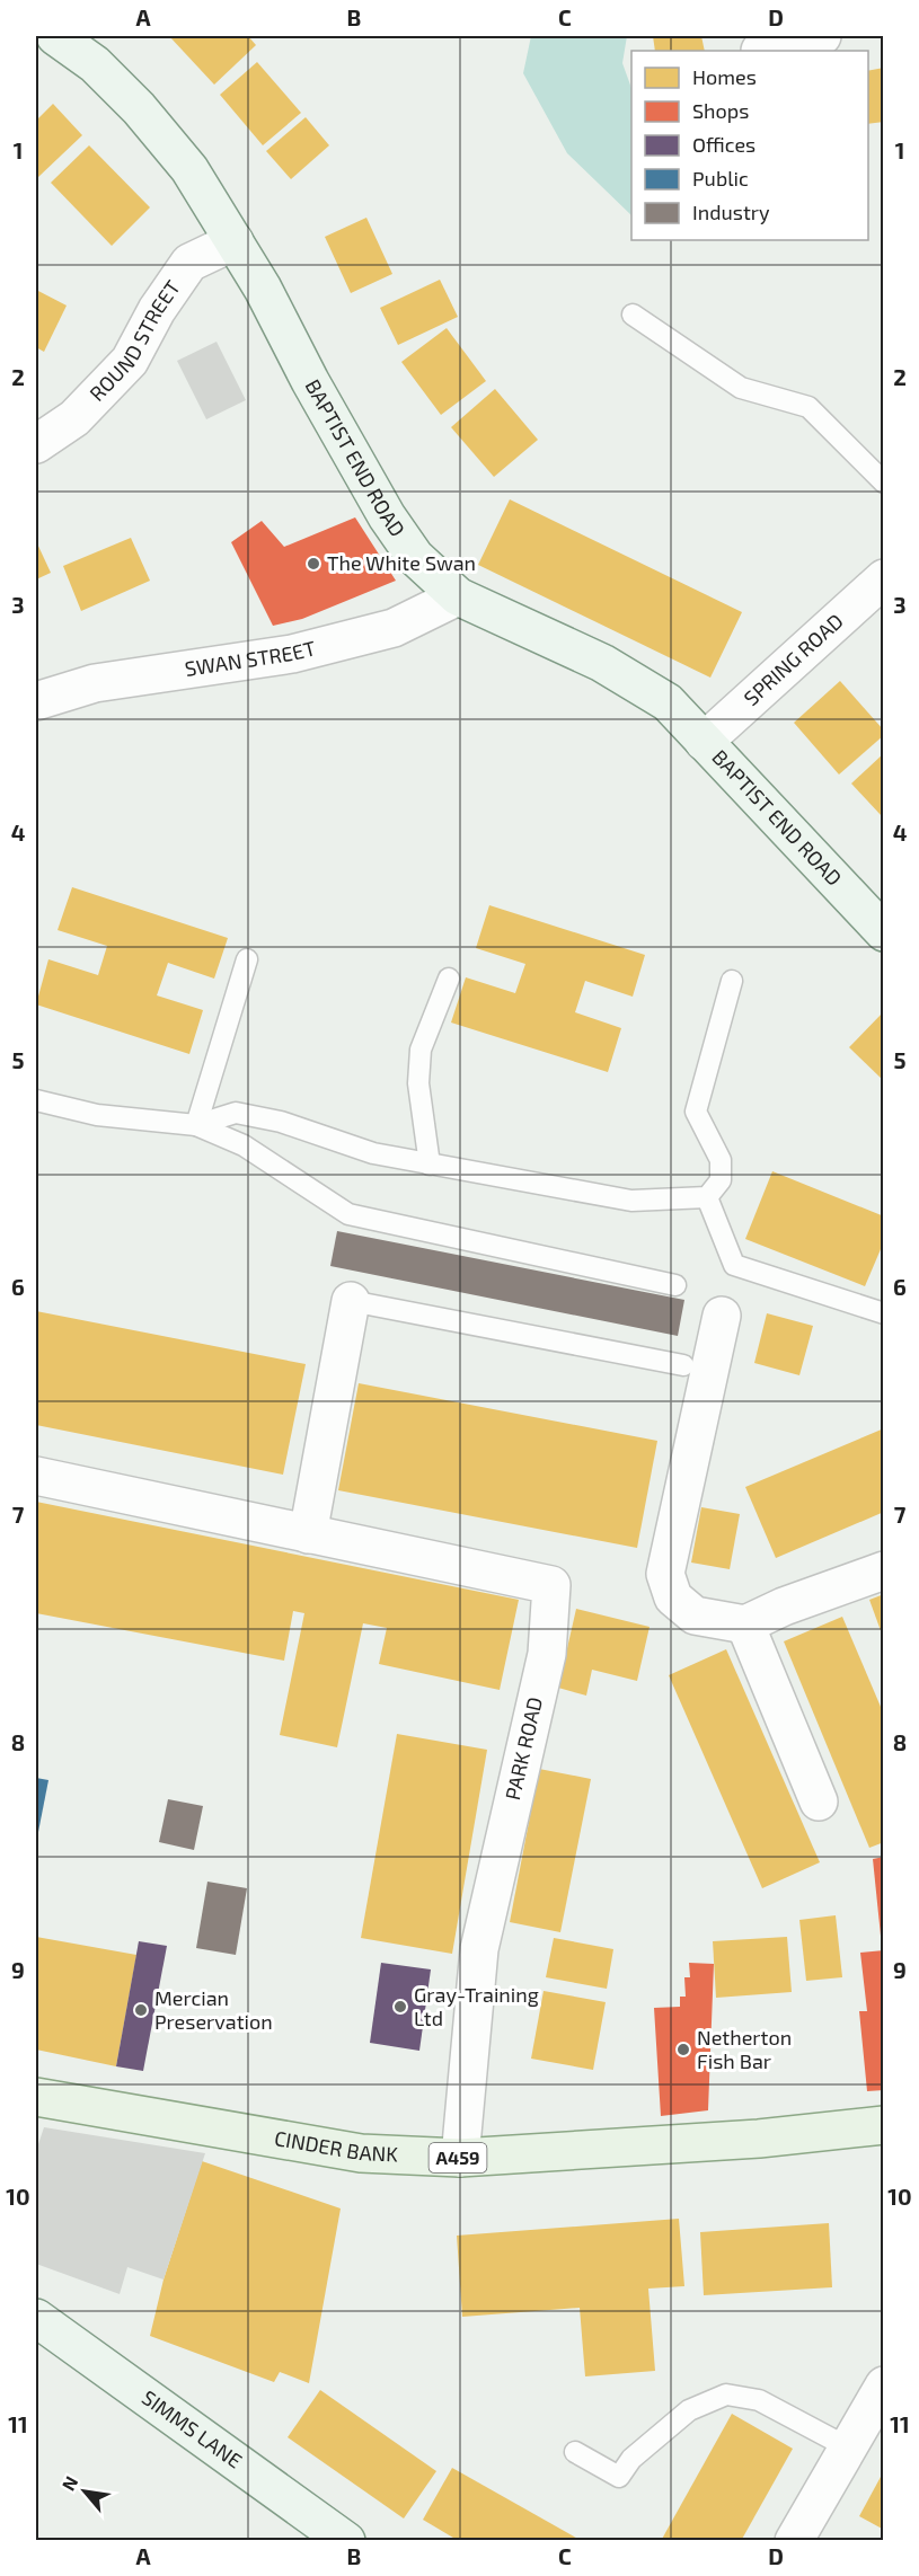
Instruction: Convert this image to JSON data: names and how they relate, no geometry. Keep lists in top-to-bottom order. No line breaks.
{"streets":{"main road":["CINDER BANK","A459"],"street":["ROUND STREET","BAPTIST END ROAD","SWAN STREET","SPRING ROAD","PARK ROAD","SIMMS LANE"]},"crossings":[["ROUND STREET","BAPTIST END ROAD"],["BAPTIST END ROAD","SWAN STREET"],["BAPTIST END ROAD","SPRING ROAD"],["PARK ROAD","CINDER BANK"]],"places":["The White Swan","Gray-Training Ltd","Mercian Preservation","Netherton Fish Bar"],"legend":["Homes","Shops","Offices","Public","Industry"],"north":"top left","grid":{"columns":["A","B","C","D"],"rows":["1","2","3","4","5","6","7","8","9","10","11"]}}
